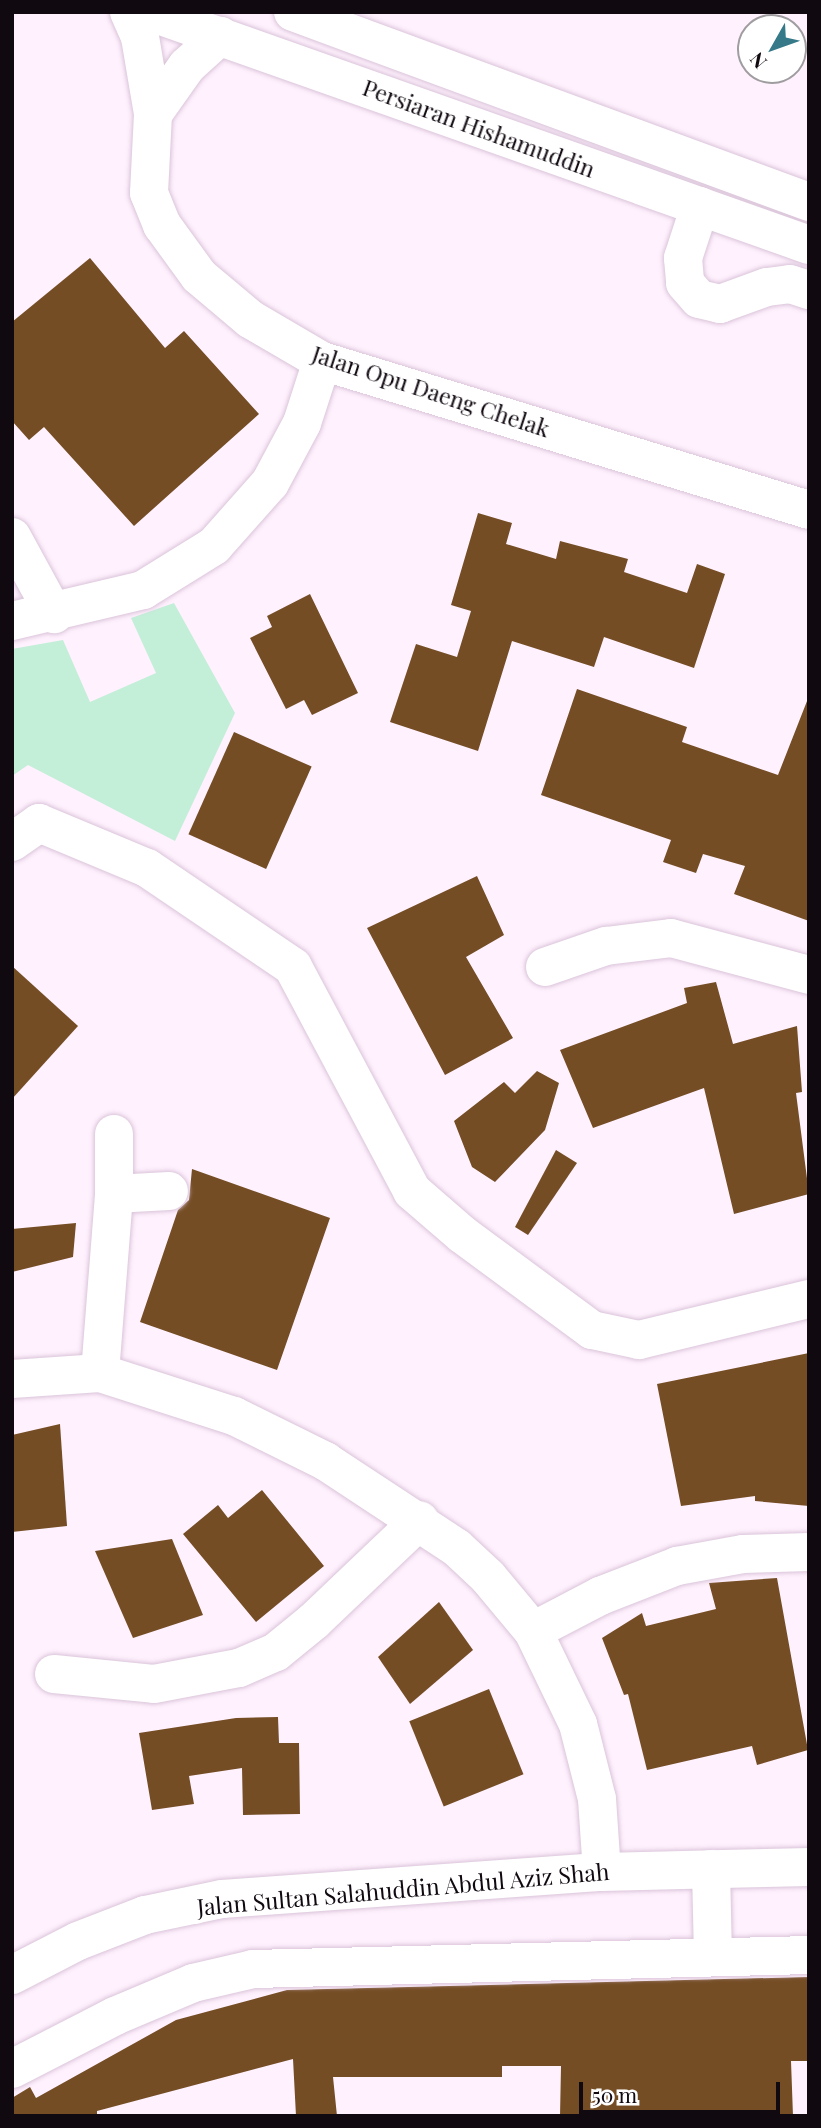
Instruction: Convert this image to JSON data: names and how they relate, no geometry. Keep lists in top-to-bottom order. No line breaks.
{"streets":{"street":["Persiaran Hishamuddin","Jalan Opu Daeng Chelak","Jalan Sultan Salahuddin Abdul Aziz Shah"]},"scale_bar":"50 m","north":"bottom left"}
